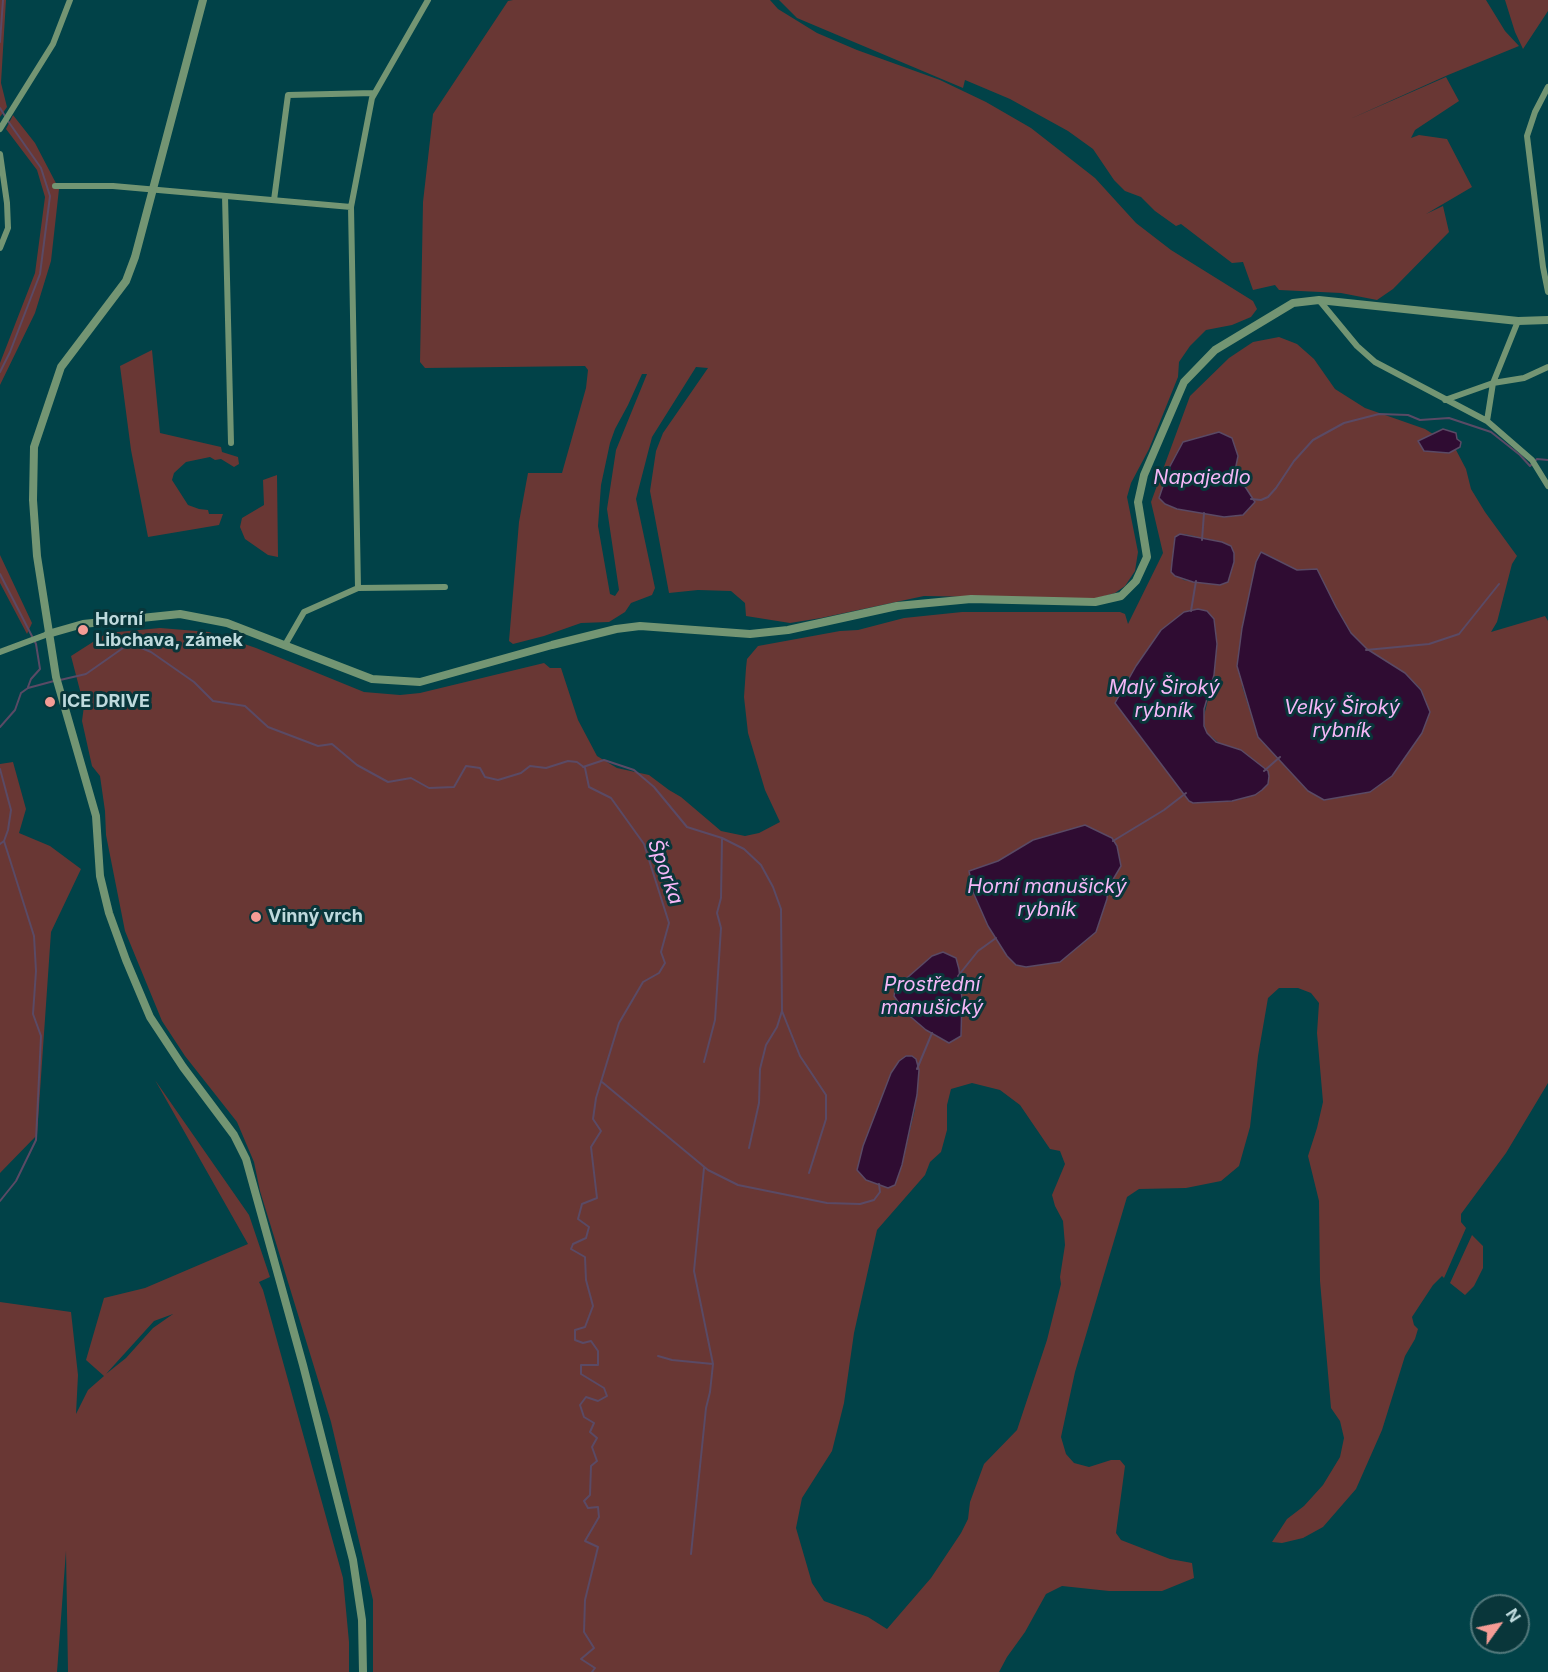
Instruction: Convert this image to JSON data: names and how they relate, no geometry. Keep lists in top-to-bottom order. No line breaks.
{"water":["Napajedlo","Malý Široký rybník","Velký Široký rybník","Šporka","Horní manušický rybník","Prostřední manušický"],"places":["Horní Libchava, zámek","ICE DRIVE","Vinný vrch"],"north":"top right"}
